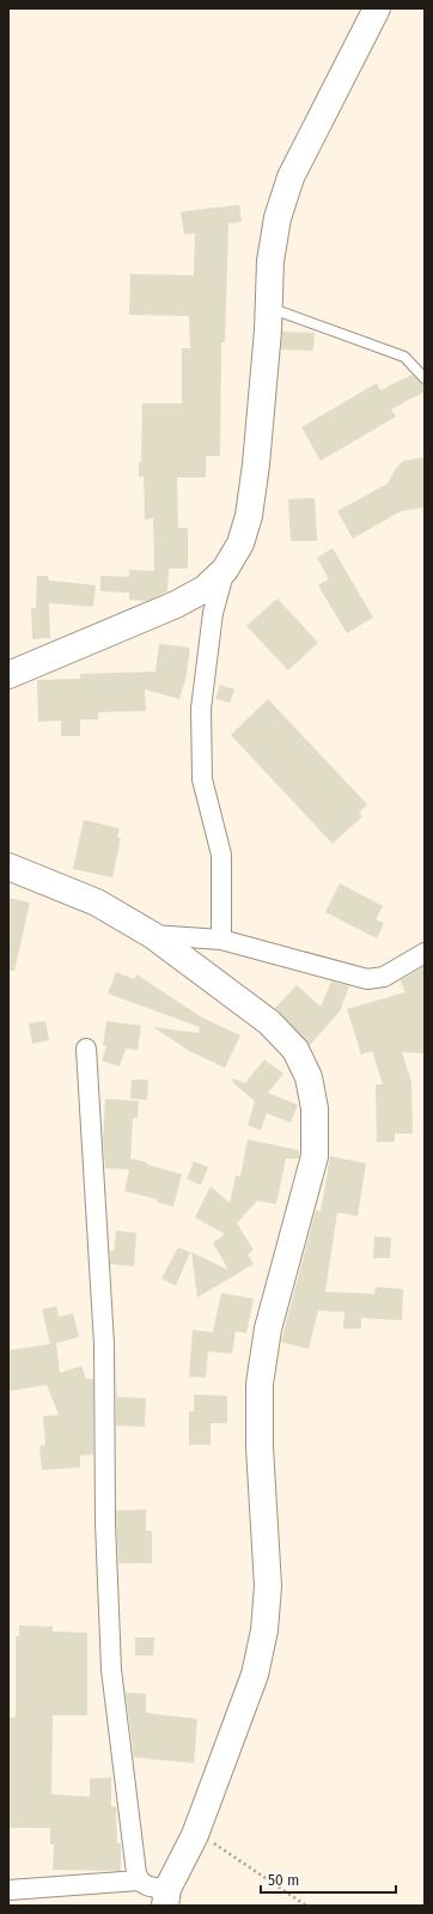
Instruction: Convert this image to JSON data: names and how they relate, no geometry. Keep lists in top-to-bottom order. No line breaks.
{"scale_bar":"50 m"}
